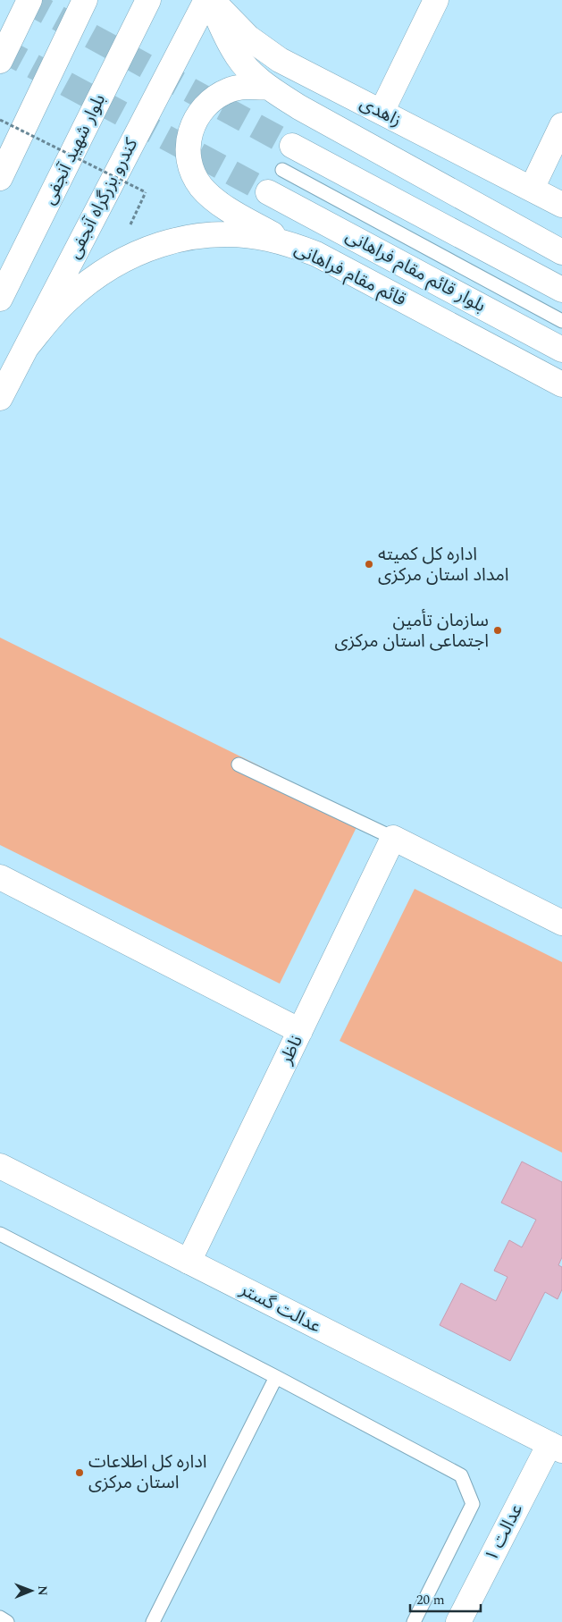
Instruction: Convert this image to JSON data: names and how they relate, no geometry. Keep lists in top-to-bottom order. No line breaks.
{"streets":{"street":["زاهدی","بلوار شهید آنجفی","کندرو بزرگراه آنجفی","بلوار قائم مقام فراهانی","قائم مقام فراهانی","ناظر","عدالت گستر","عدالت ۱"]},"crossings":[["کندرو بزرگراه آنجفی","قائم مقام فراهانی"],["ناظر","عدالت گستر"],["عدالت گستر","عدالت ۱"]],"places":["اداره کل کمیته امداد استان مرکزی","سازمان تأمین اجتماعی استان مرکزی","اداره کل اطلاعات استان مرکزی"],"scale_bar":"20 m","north":"right"}
